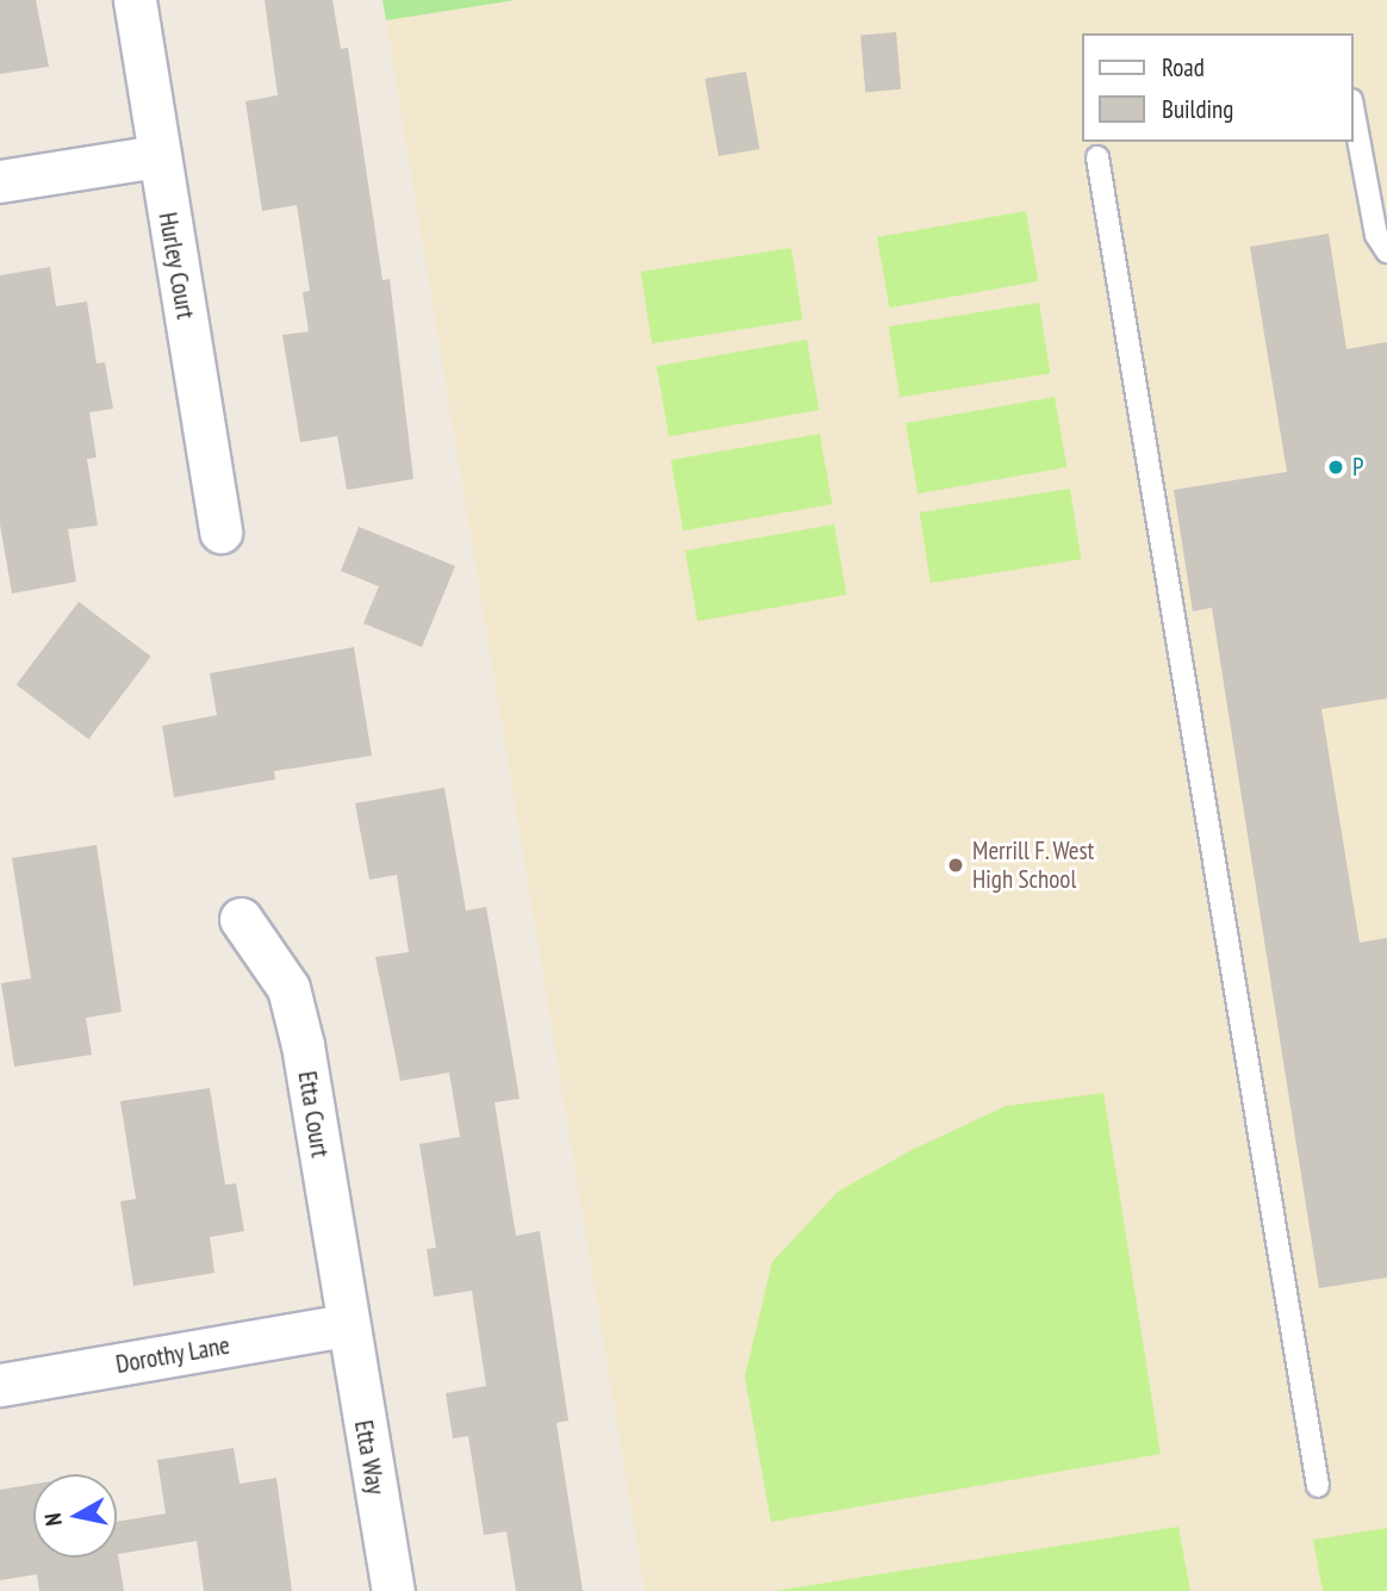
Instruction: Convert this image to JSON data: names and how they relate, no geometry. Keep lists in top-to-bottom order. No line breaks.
{"streets":{"street":["Hurley Court","Etta Court","Dorothy Lane","Etta Way"]},"crossings":[["Etta Court","Dorothy Lane"],["Etta Court","Etta Way"],["Dorothy Lane","Etta Way"]],"places":["P","Merrill F. West High School"],"legend":["Road","Building"],"north":"left"}
